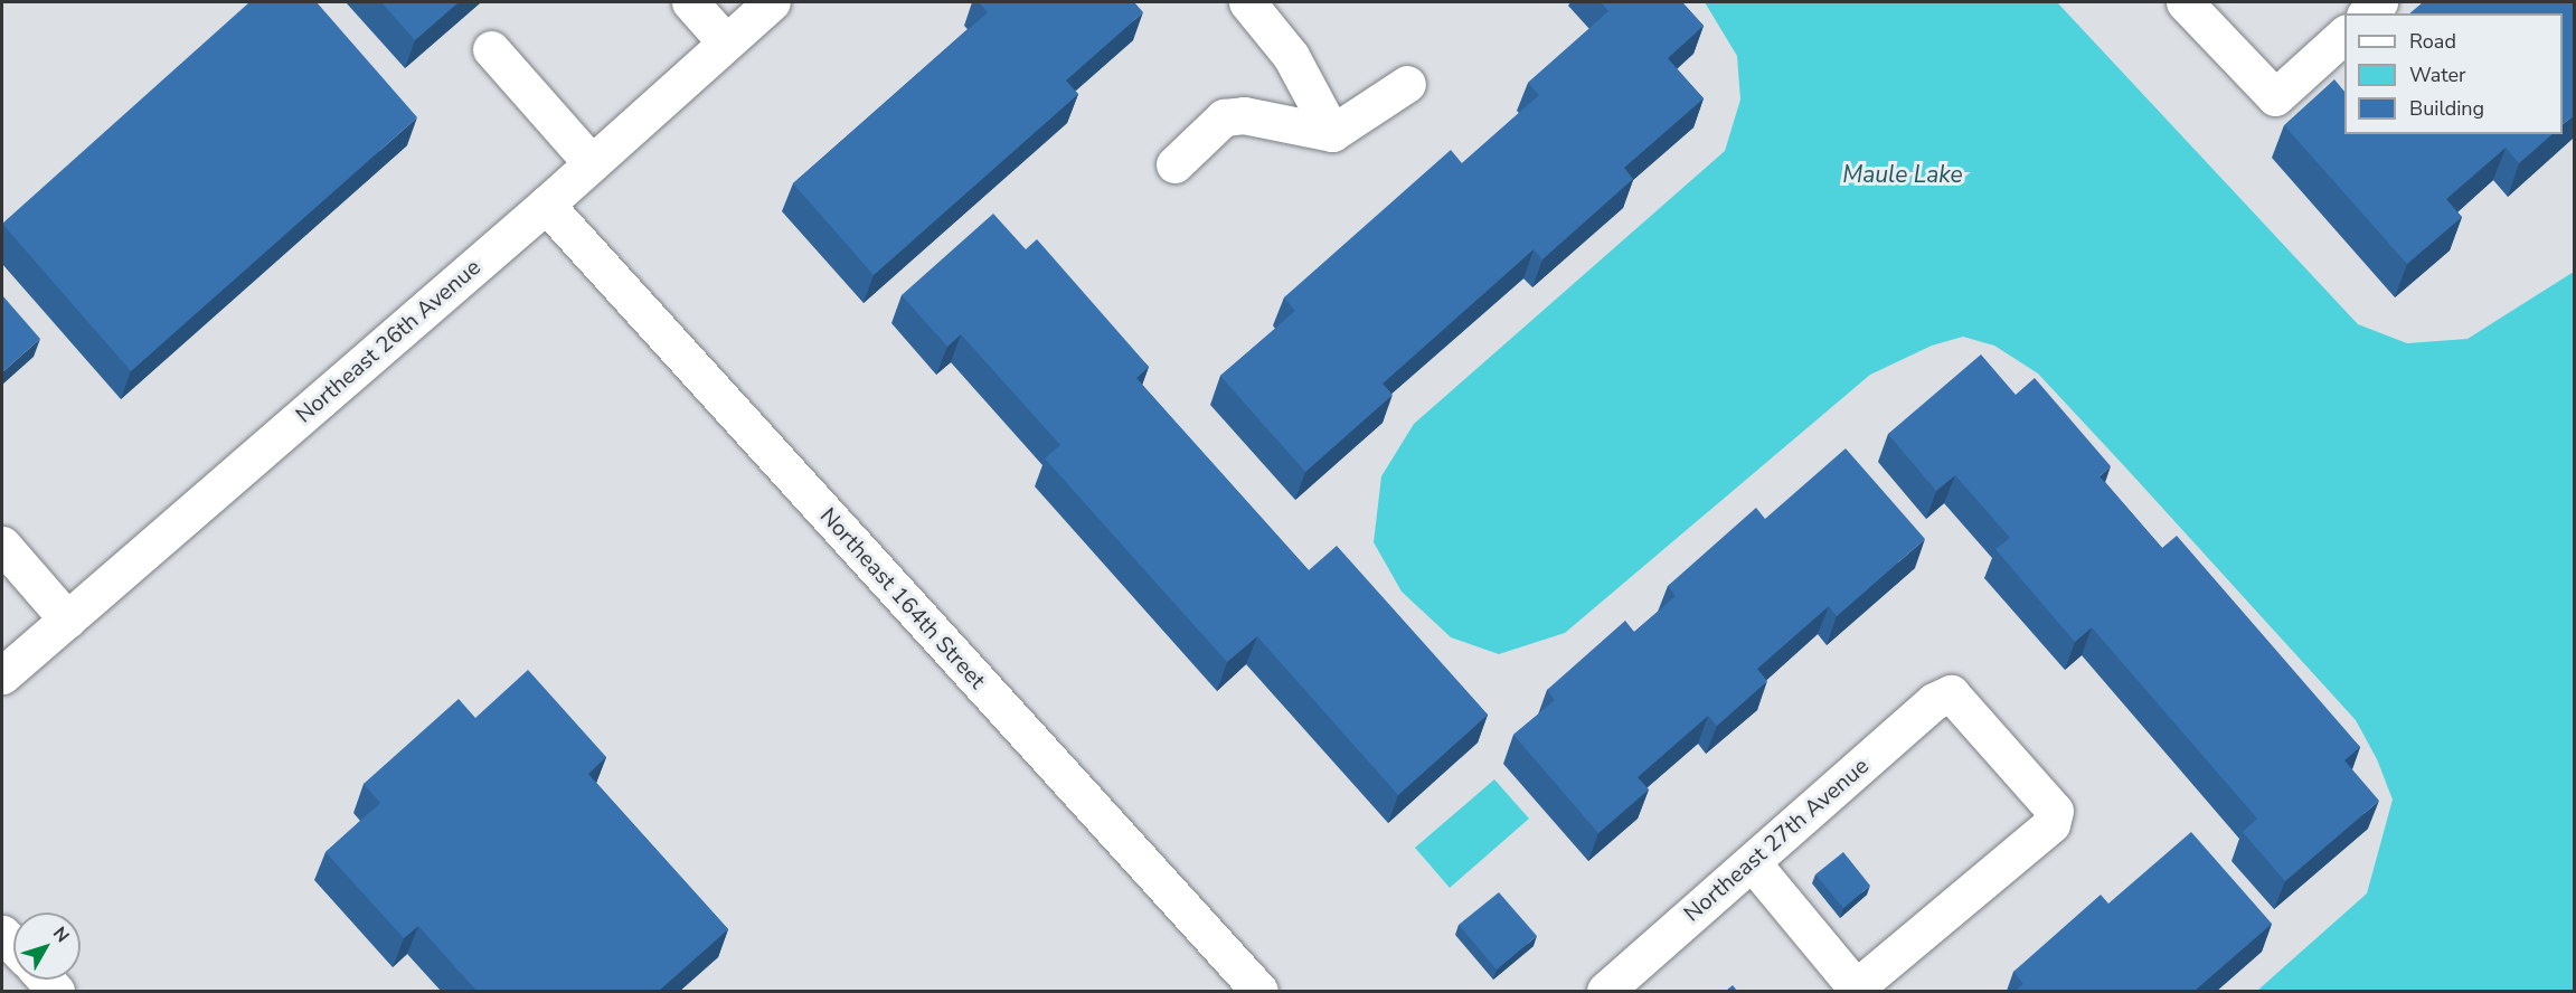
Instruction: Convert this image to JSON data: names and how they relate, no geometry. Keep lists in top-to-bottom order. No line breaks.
{"streets":{"street":["Northeast 26th Avenue","Northeast 164th Street","Northeast 27th Avenue"]},"crossings":[["Northeast 26th Avenue","Northeast 164th Street"]],"water":["Maule Lake"],"legend":["Road","Water","Building"],"north":"top right"}
